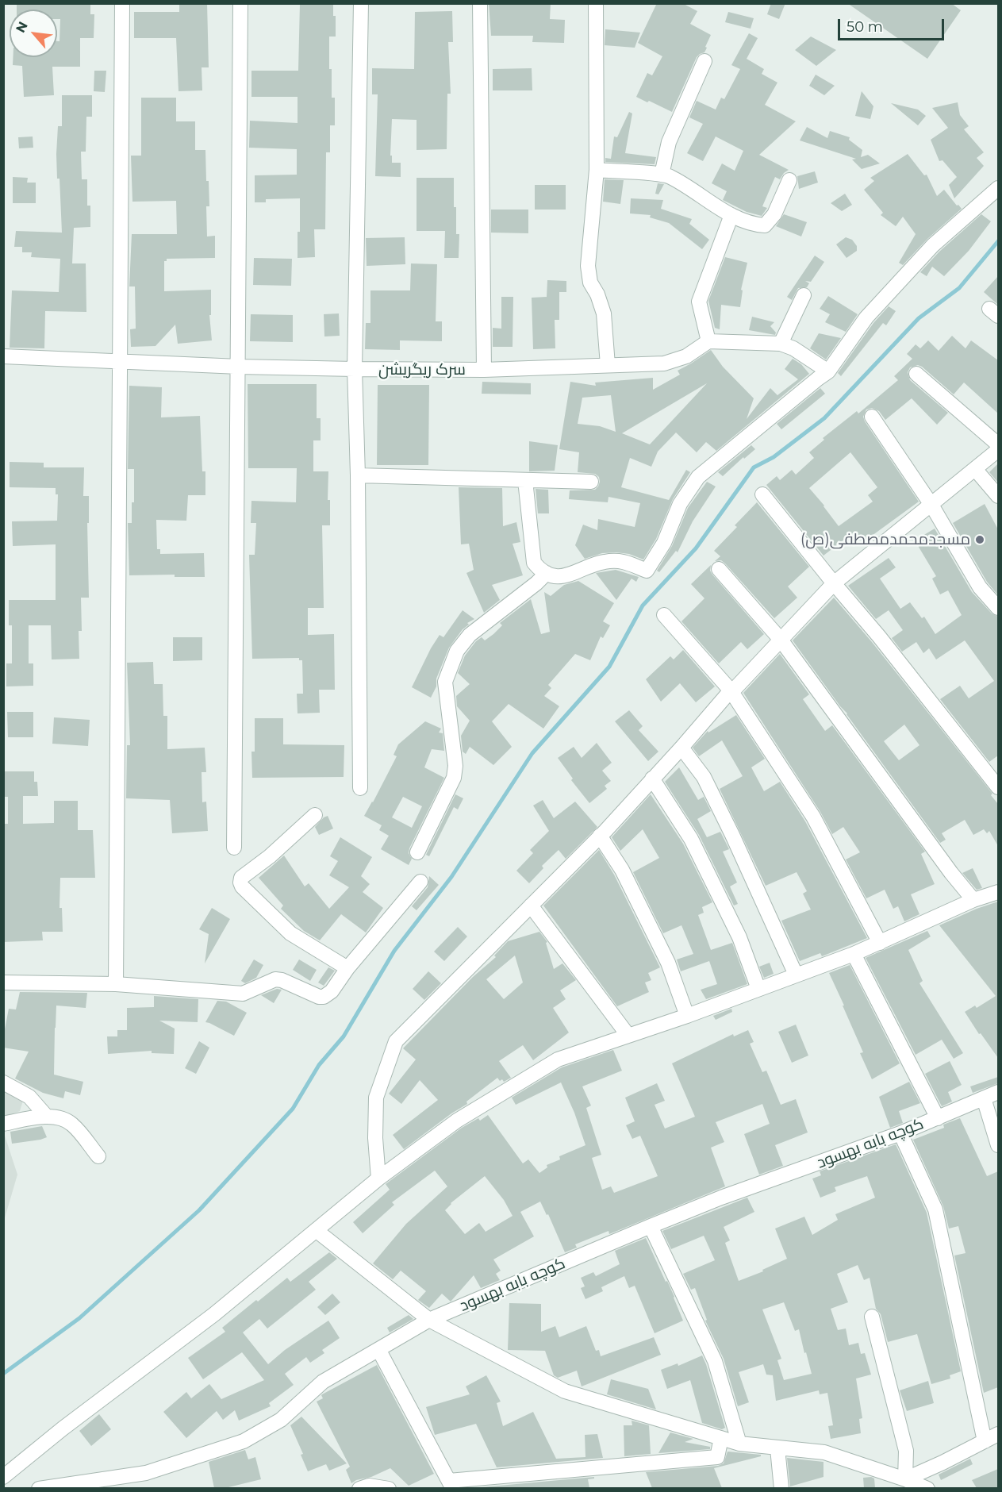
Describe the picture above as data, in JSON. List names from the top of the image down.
{
  "streets": {
    "street": ["سرک ریگریشن", "کوچه بابه بهسود"]
  },
  "places": ["مسجدمحمدمصطفی(ص)"],
  "scale_bar": "50 m",
  "north": "top left"
}
